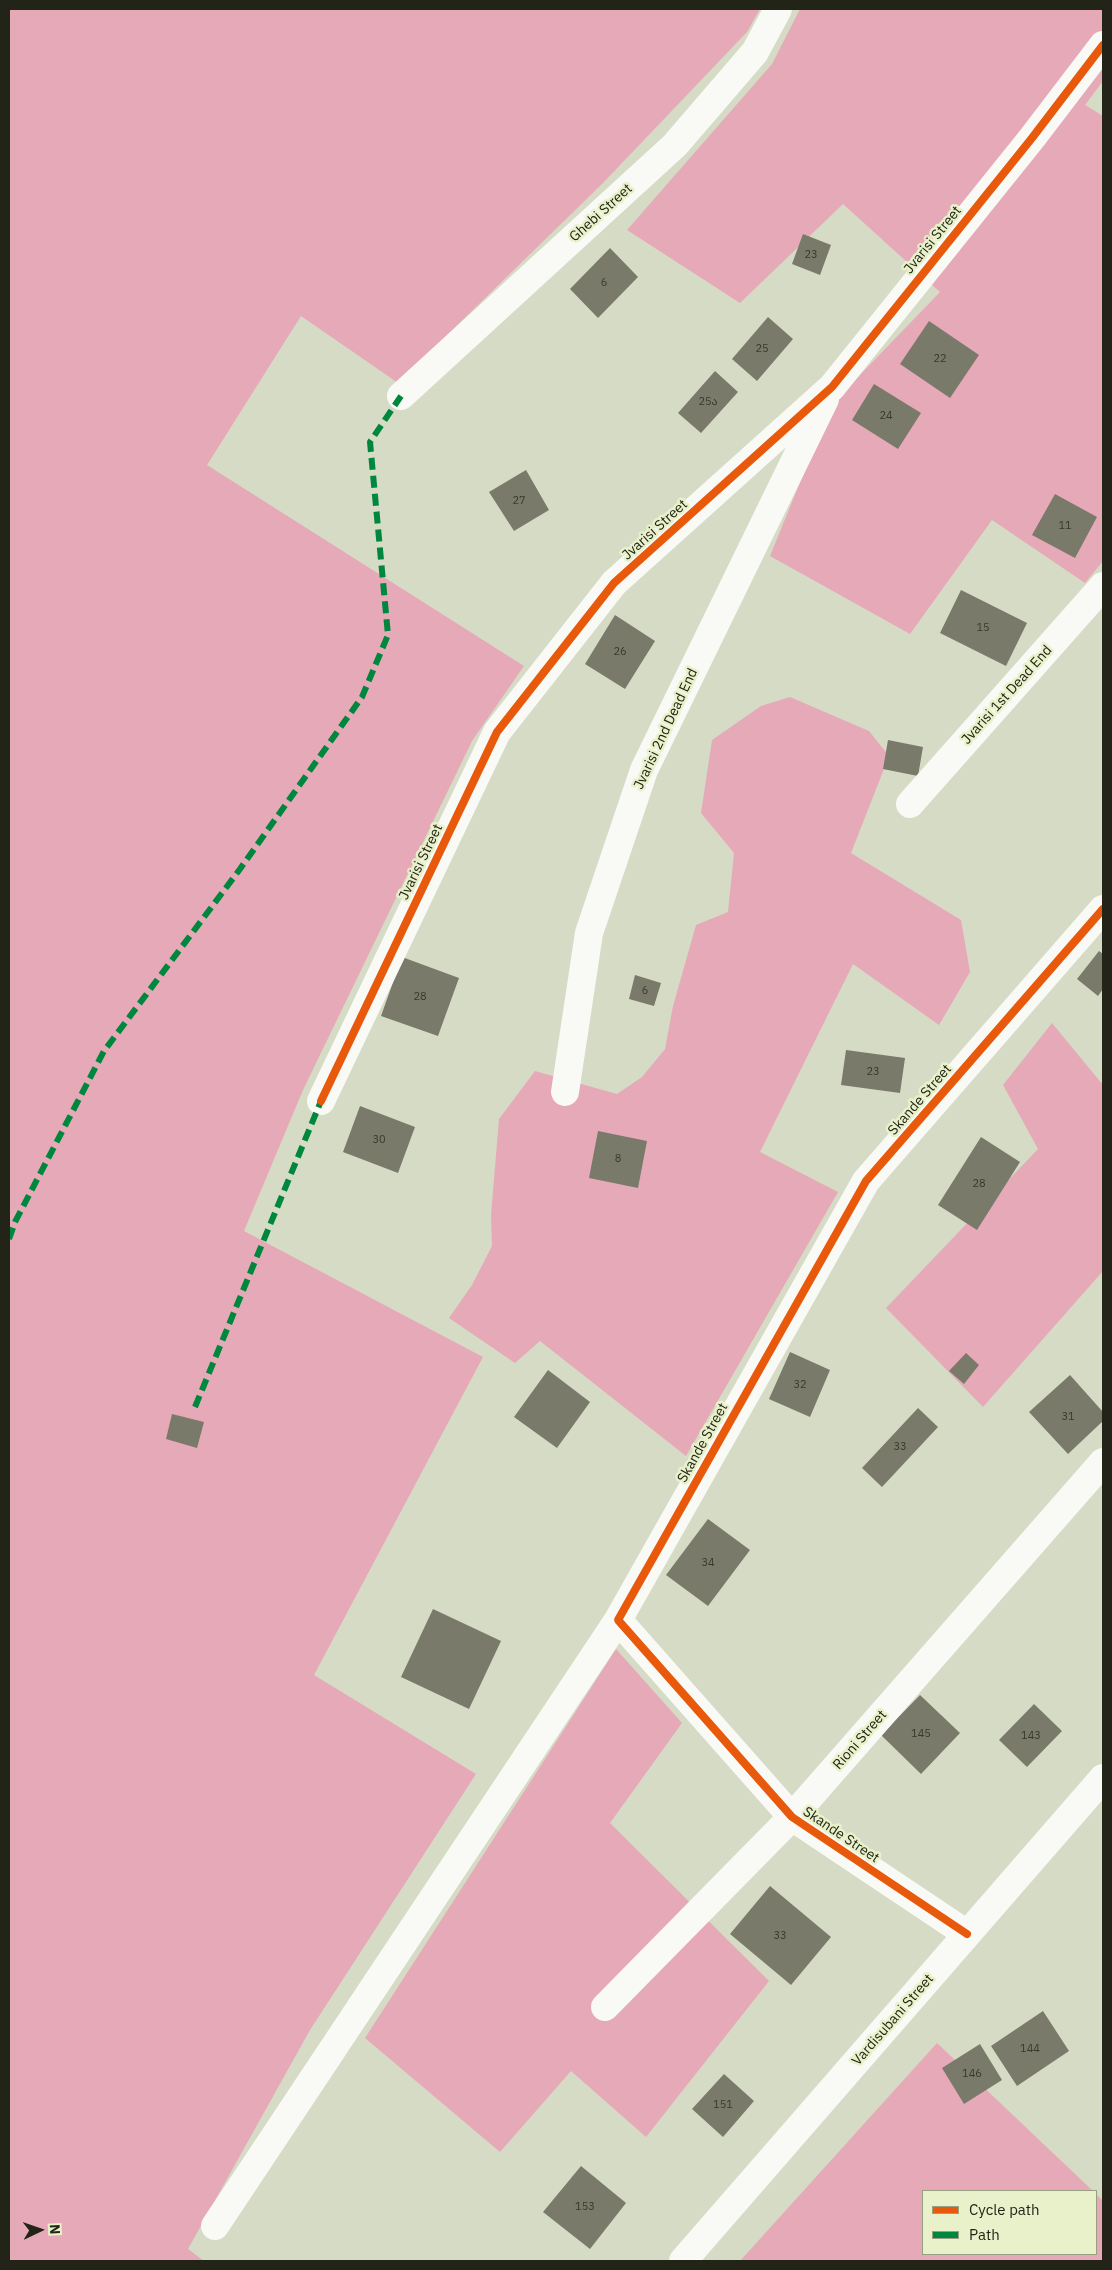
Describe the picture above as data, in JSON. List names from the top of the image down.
{
  "streets": {
    "street": [
      "Ghebi Street",
      "Jvarisi Street",
      "Jvarisi 1st Dead End",
      "Jvarisi 2nd Dead End",
      "Skande Street",
      "Rioni Street",
      "Vardisubani Street"
    ]
  },
  "crossings": [
    ["Jvarisi Street", "Jvarisi 2nd Dead End"],
    ["Skande Street", "Rioni Street"],
    ["Skande Street", "Vardisubani Street"]
  ],
  "house_numbers": [
    "23",
    "6",
    "25",
    "22",
    "25ა",
    "24",
    "27",
    "11",
    "15",
    "26",
    "6",
    "28",
    "23",
    "30",
    "8",
    "28",
    "32",
    "31",
    "33",
    "34",
    "145",
    "143",
    "33",
    "144",
    "146",
    "151",
    "153"
  ],
  "legend": ["Cycle path", "Path"],
  "north": "right"
}
